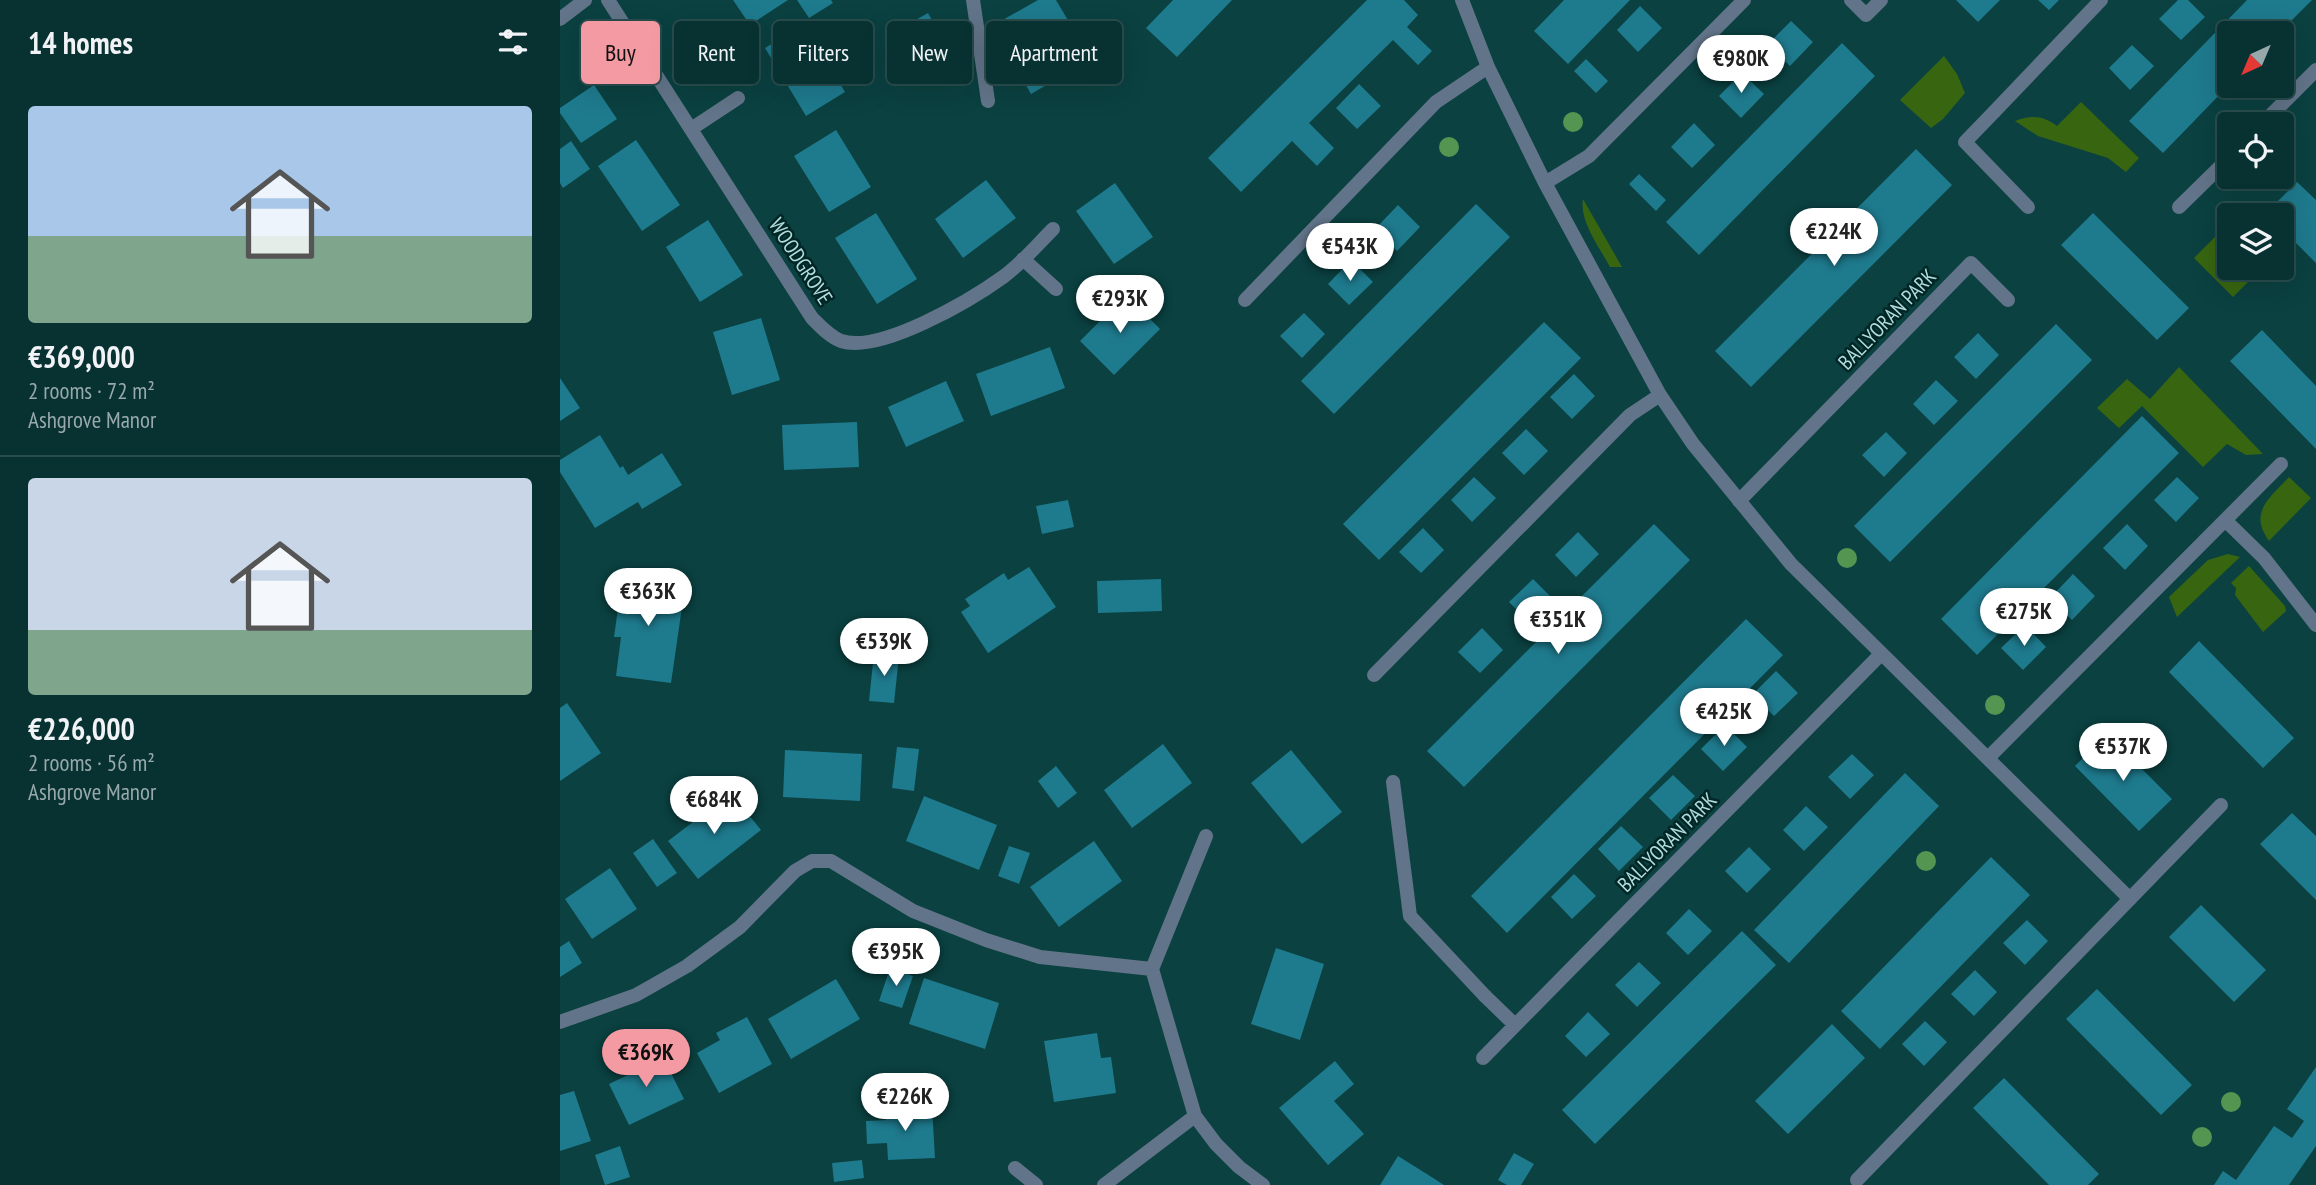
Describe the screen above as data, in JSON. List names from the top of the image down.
{
  "streets": {
    "street": ["WOODGROVE", "BALLYORAN PARK"]
  },
  "north": "bottom left",
  "page": {
    "heading": "14 homes",
    "chip": [
      "Buy",
      "Rent",
      "Filters",
      "New",
      "Apartment"
    ],
    "price": [
      "€980K",
      "€224K",
      "€543K",
      "€293K",
      "€363K",
      "€275K",
      "€351K",
      "€539K",
      "€425K",
      "€537K",
      "€684K",
      "€395K",
      "€369K",
      "€226K"
    ],
    "list": [
      {
        "name": "€369,000",
        "note": "2 rooms · 72 m² · Ashgrove Manor"
      },
      {
        "name": "€226,000",
        "note": "2 rooms · 56 m² · Ashgrove Manor"
      }
    ]
  }
}
